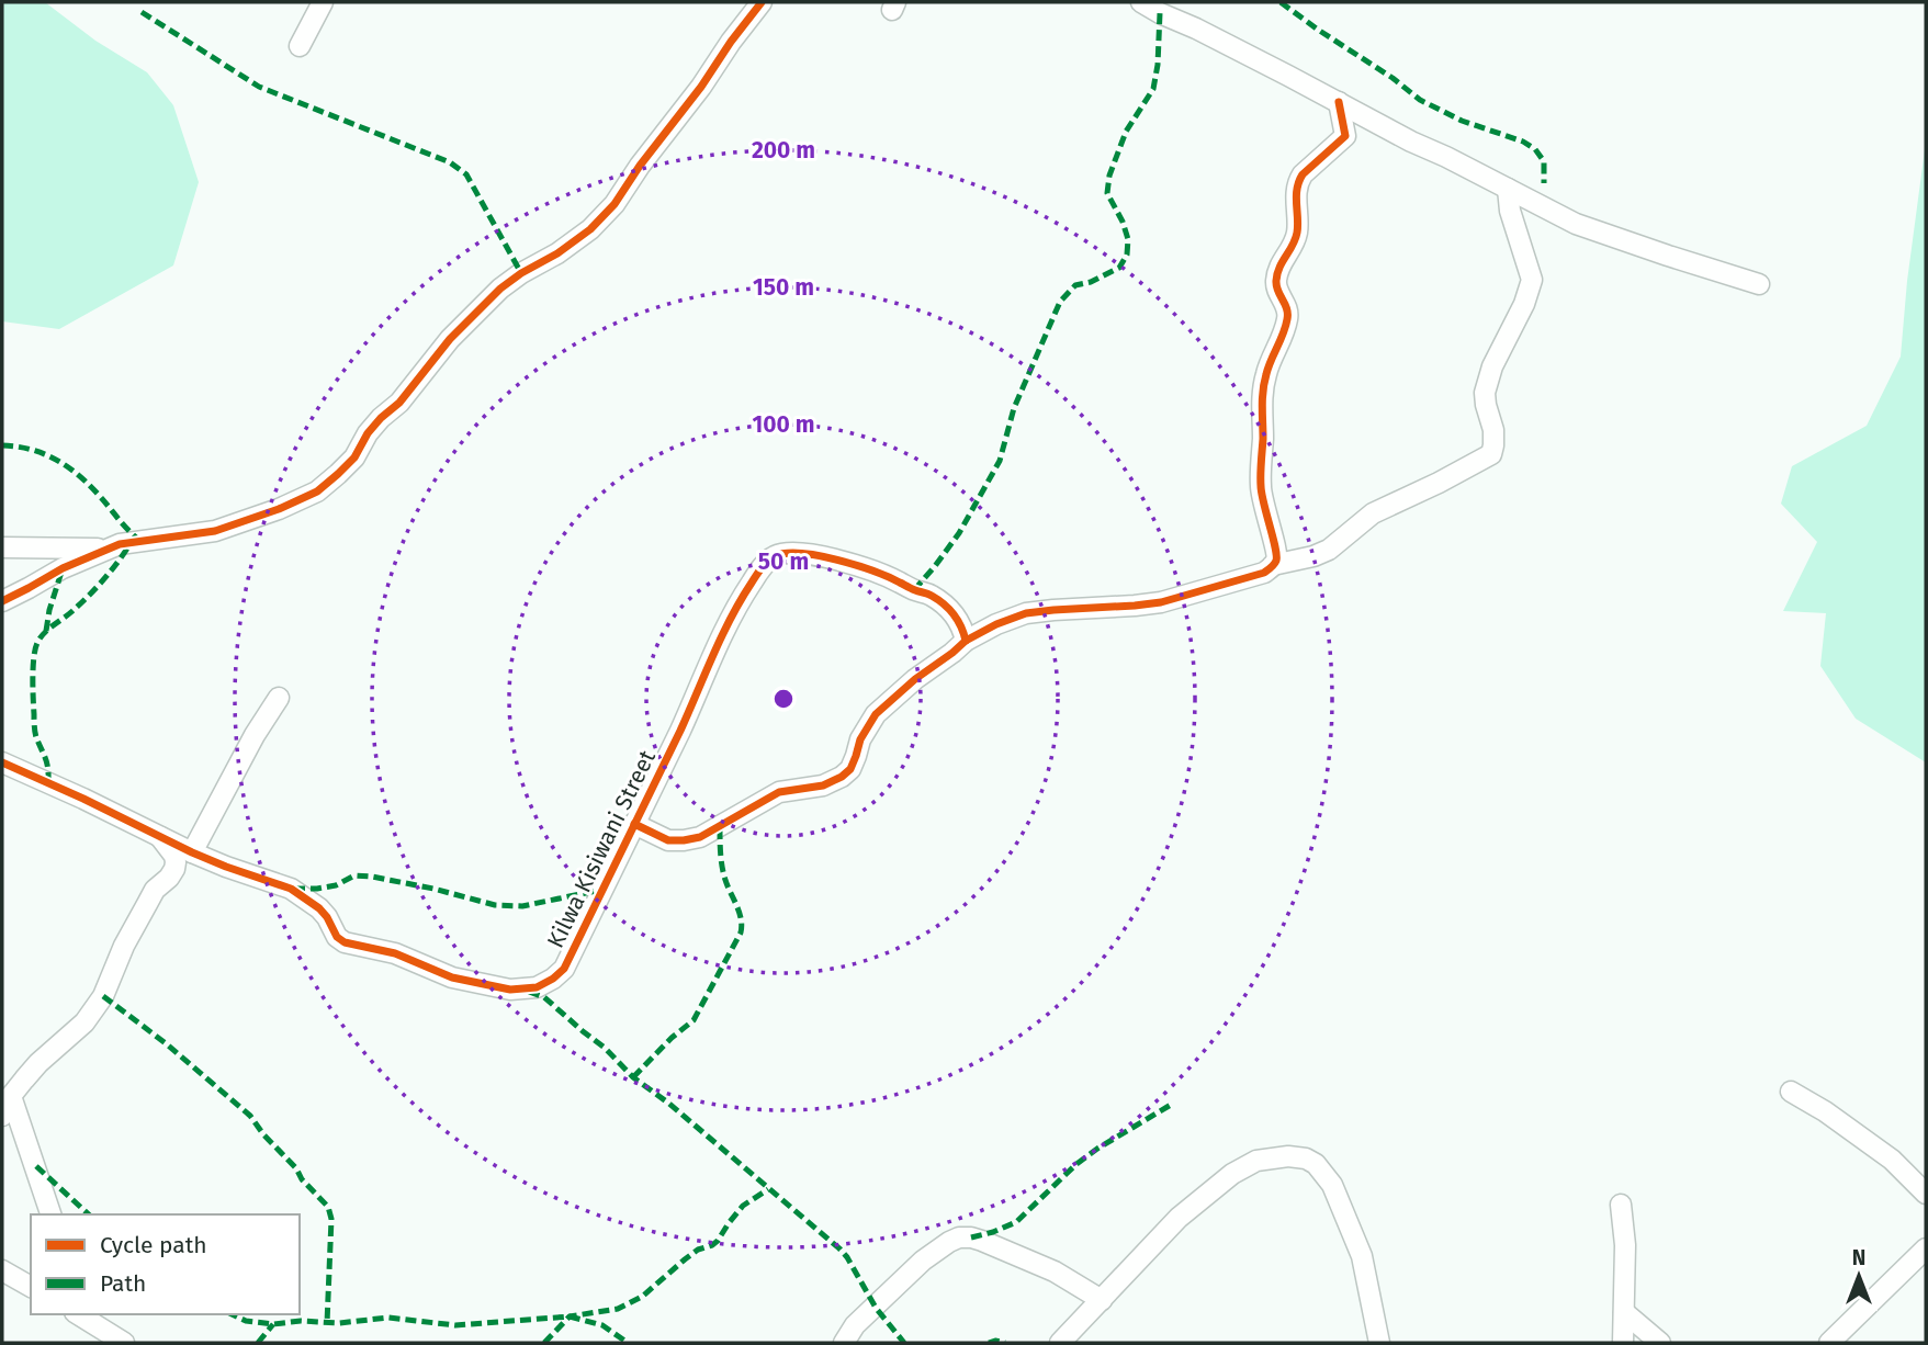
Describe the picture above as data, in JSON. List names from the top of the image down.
{
  "streets": {
    "street": ["Kilwa Kisiwani Street"]
  },
  "legend": ["Cycle path", "Path"],
  "north": "top",
  "rings": [
    "200 m",
    "150 m",
    "100 m",
    "50 m"
  ]
}
